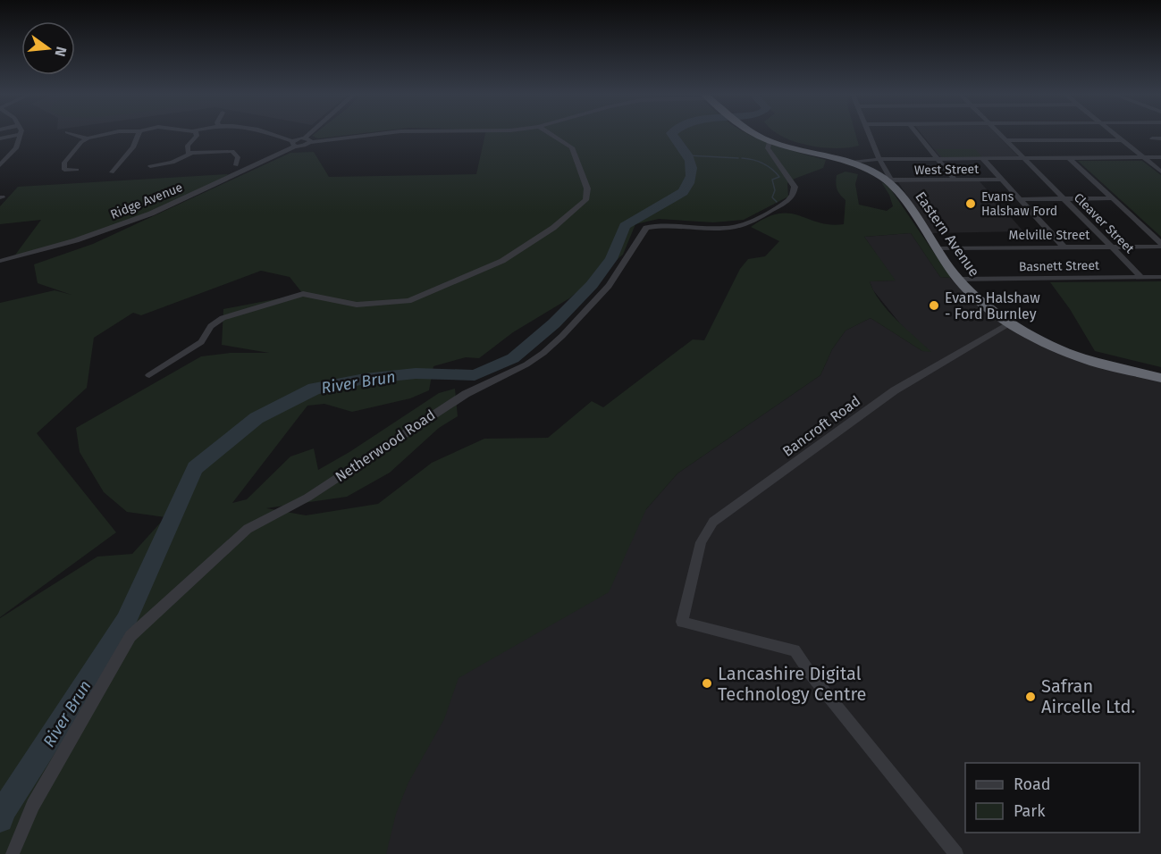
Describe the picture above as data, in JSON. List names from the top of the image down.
{
  "streets": {
    "highway": ["Eastern Avenue"],
    "street": [
      "West Street",
      "Ridge Avenue",
      "Cleaver Street",
      "Melville Street",
      "Basnett Street",
      "Bancroft Road",
      "Netherwood Road"
    ]
  },
  "crossings": [
    ["West Street", "Eastern Avenue"],
    ["Cleaver Street", "Melville Street"],
    ["Cleaver Street", "Basnett Street"],
    ["Eastern Avenue", "Melville Street"],
    ["Eastern Avenue", "Basnett Street"],
    ["Eastern Avenue", "Bancroft Road"],
    ["Eastern Avenue", "Netherwood Road"]
  ],
  "water": ["River Brun"],
  "places": [
    "Evans Halshaw Ford",
    "Evans Halshaw - Ford Burnley",
    "Lancashire Digital Technology Centre",
    "Safran Aircelle Ltd."
  ],
  "legend": ["Road", "Park"],
  "north": "right"
}
